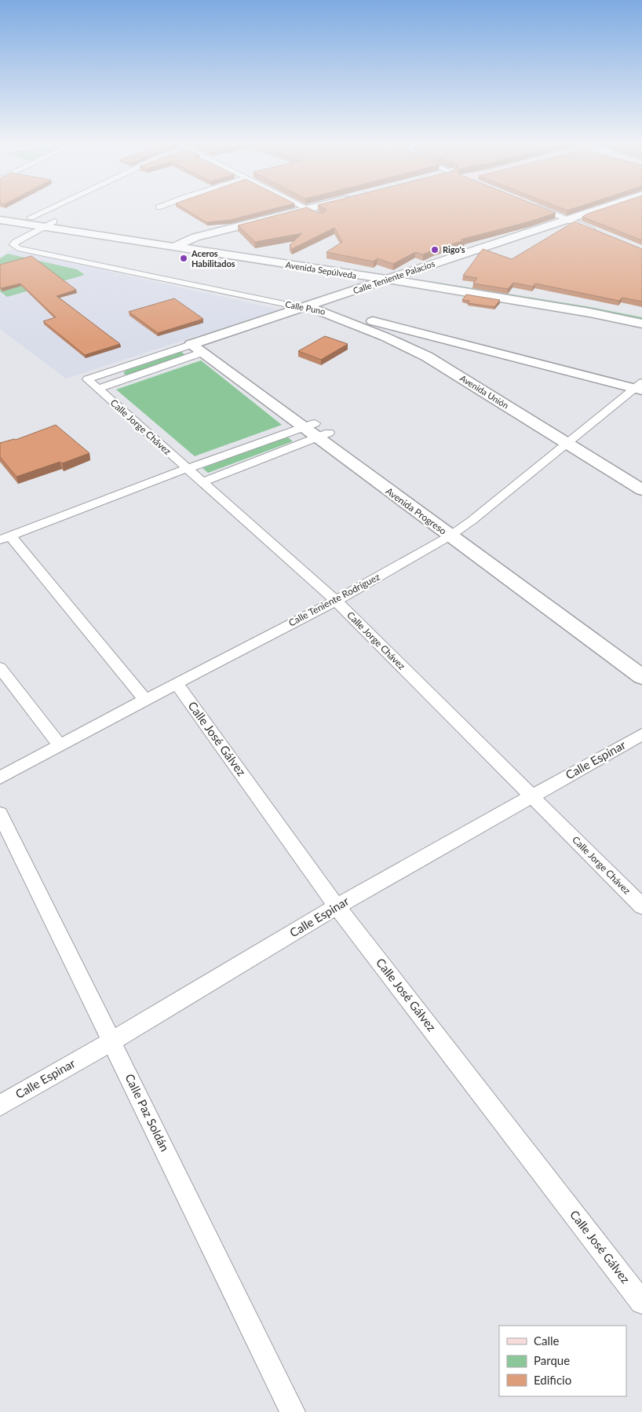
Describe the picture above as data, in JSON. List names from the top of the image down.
{
  "streets": {
    "street": [
      "Avenida Sepúlveda",
      "Calle Teniente Palacios",
      "Calle Puno",
      "Avenida Unión",
      "Calle Jorge Chávez",
      "Avenida Progreso",
      "Calle Teniente Rodríguez",
      "Calle José Gálvez",
      "Calle Espinar",
      "Calle Paz Soldán"
    ]
  },
  "crossings": [
    ["Avenida Sepúlveda", "Calle Teniente Palacios"],
    ["Avenida Sepúlveda", "Calle Puno"],
    ["Calle Teniente Palacios", "Calle Puno"],
    ["Calle Teniente Palacios", "Avenida Unión"],
    ["Calle Teniente Palacios", "Calle Jorge Chávez"],
    ["Calle Teniente Palacios", "Avenida Progreso"],
    ["Calle Puno", "Avenida Unión"],
    ["Calle Puno", "Calle Teniente Rodríguez"],
    ["Avenida Unión", "Calle Teniente Rodríguez"],
    ["Calle Jorge Chávez", "Avenida Progreso"],
    ["Calle Jorge Chávez", "Calle Teniente Rodríguez"],
    ["Calle Jorge Chávez", "Calle Espinar"],
    ["Avenida Progreso", "Calle Teniente Rodríguez"],
    ["Calle Teniente Rodríguez", "Calle José Gálvez"],
    ["Calle José Gálvez", "Calle Espinar"],
    ["Calle Espinar", "Calle Paz Soldán"]
  ],
  "places": ["Rigo's", "Aceros Habilitados"],
  "legend": ["Calle", "Parque", "Edificio"]
}
